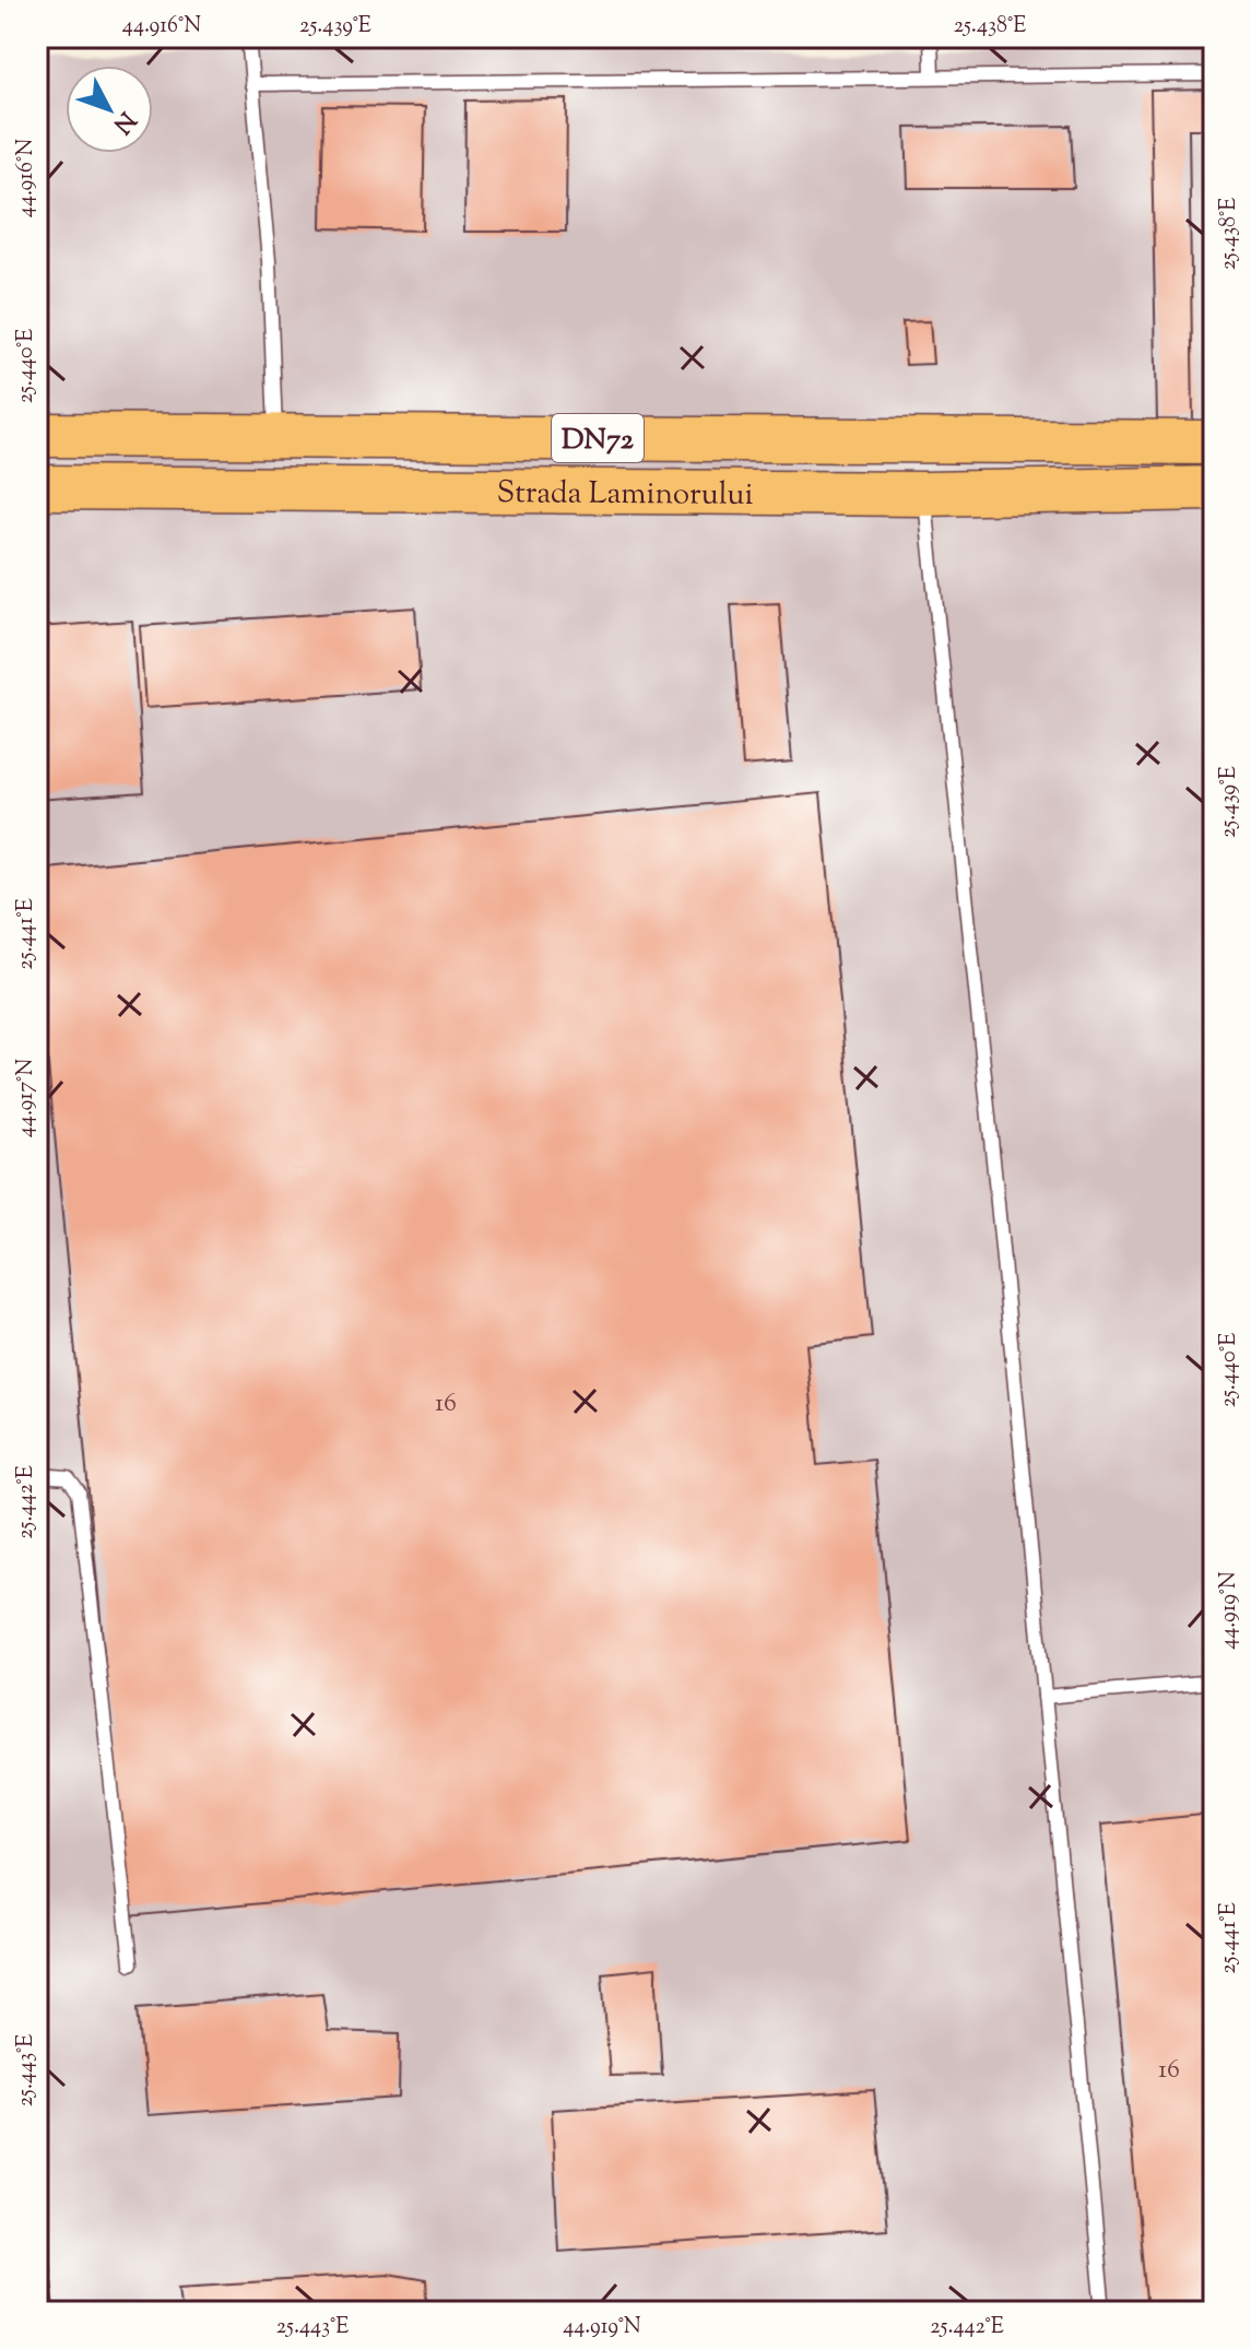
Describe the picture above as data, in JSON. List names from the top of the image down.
{
  "streets": {
    "main road": ["DN72", "Strada Laminorului"]
  },
  "house_numbers": ["16", "16"],
  "north": "bottom right",
  "coordinates": [
    "44.916°N",
    "25.439°E",
    "25.438°E",
    "25.440°E",
    "25.441°E",
    "44.917°N",
    "25.442°E",
    "44.919°N",
    "25.443°E"
  ]
}
